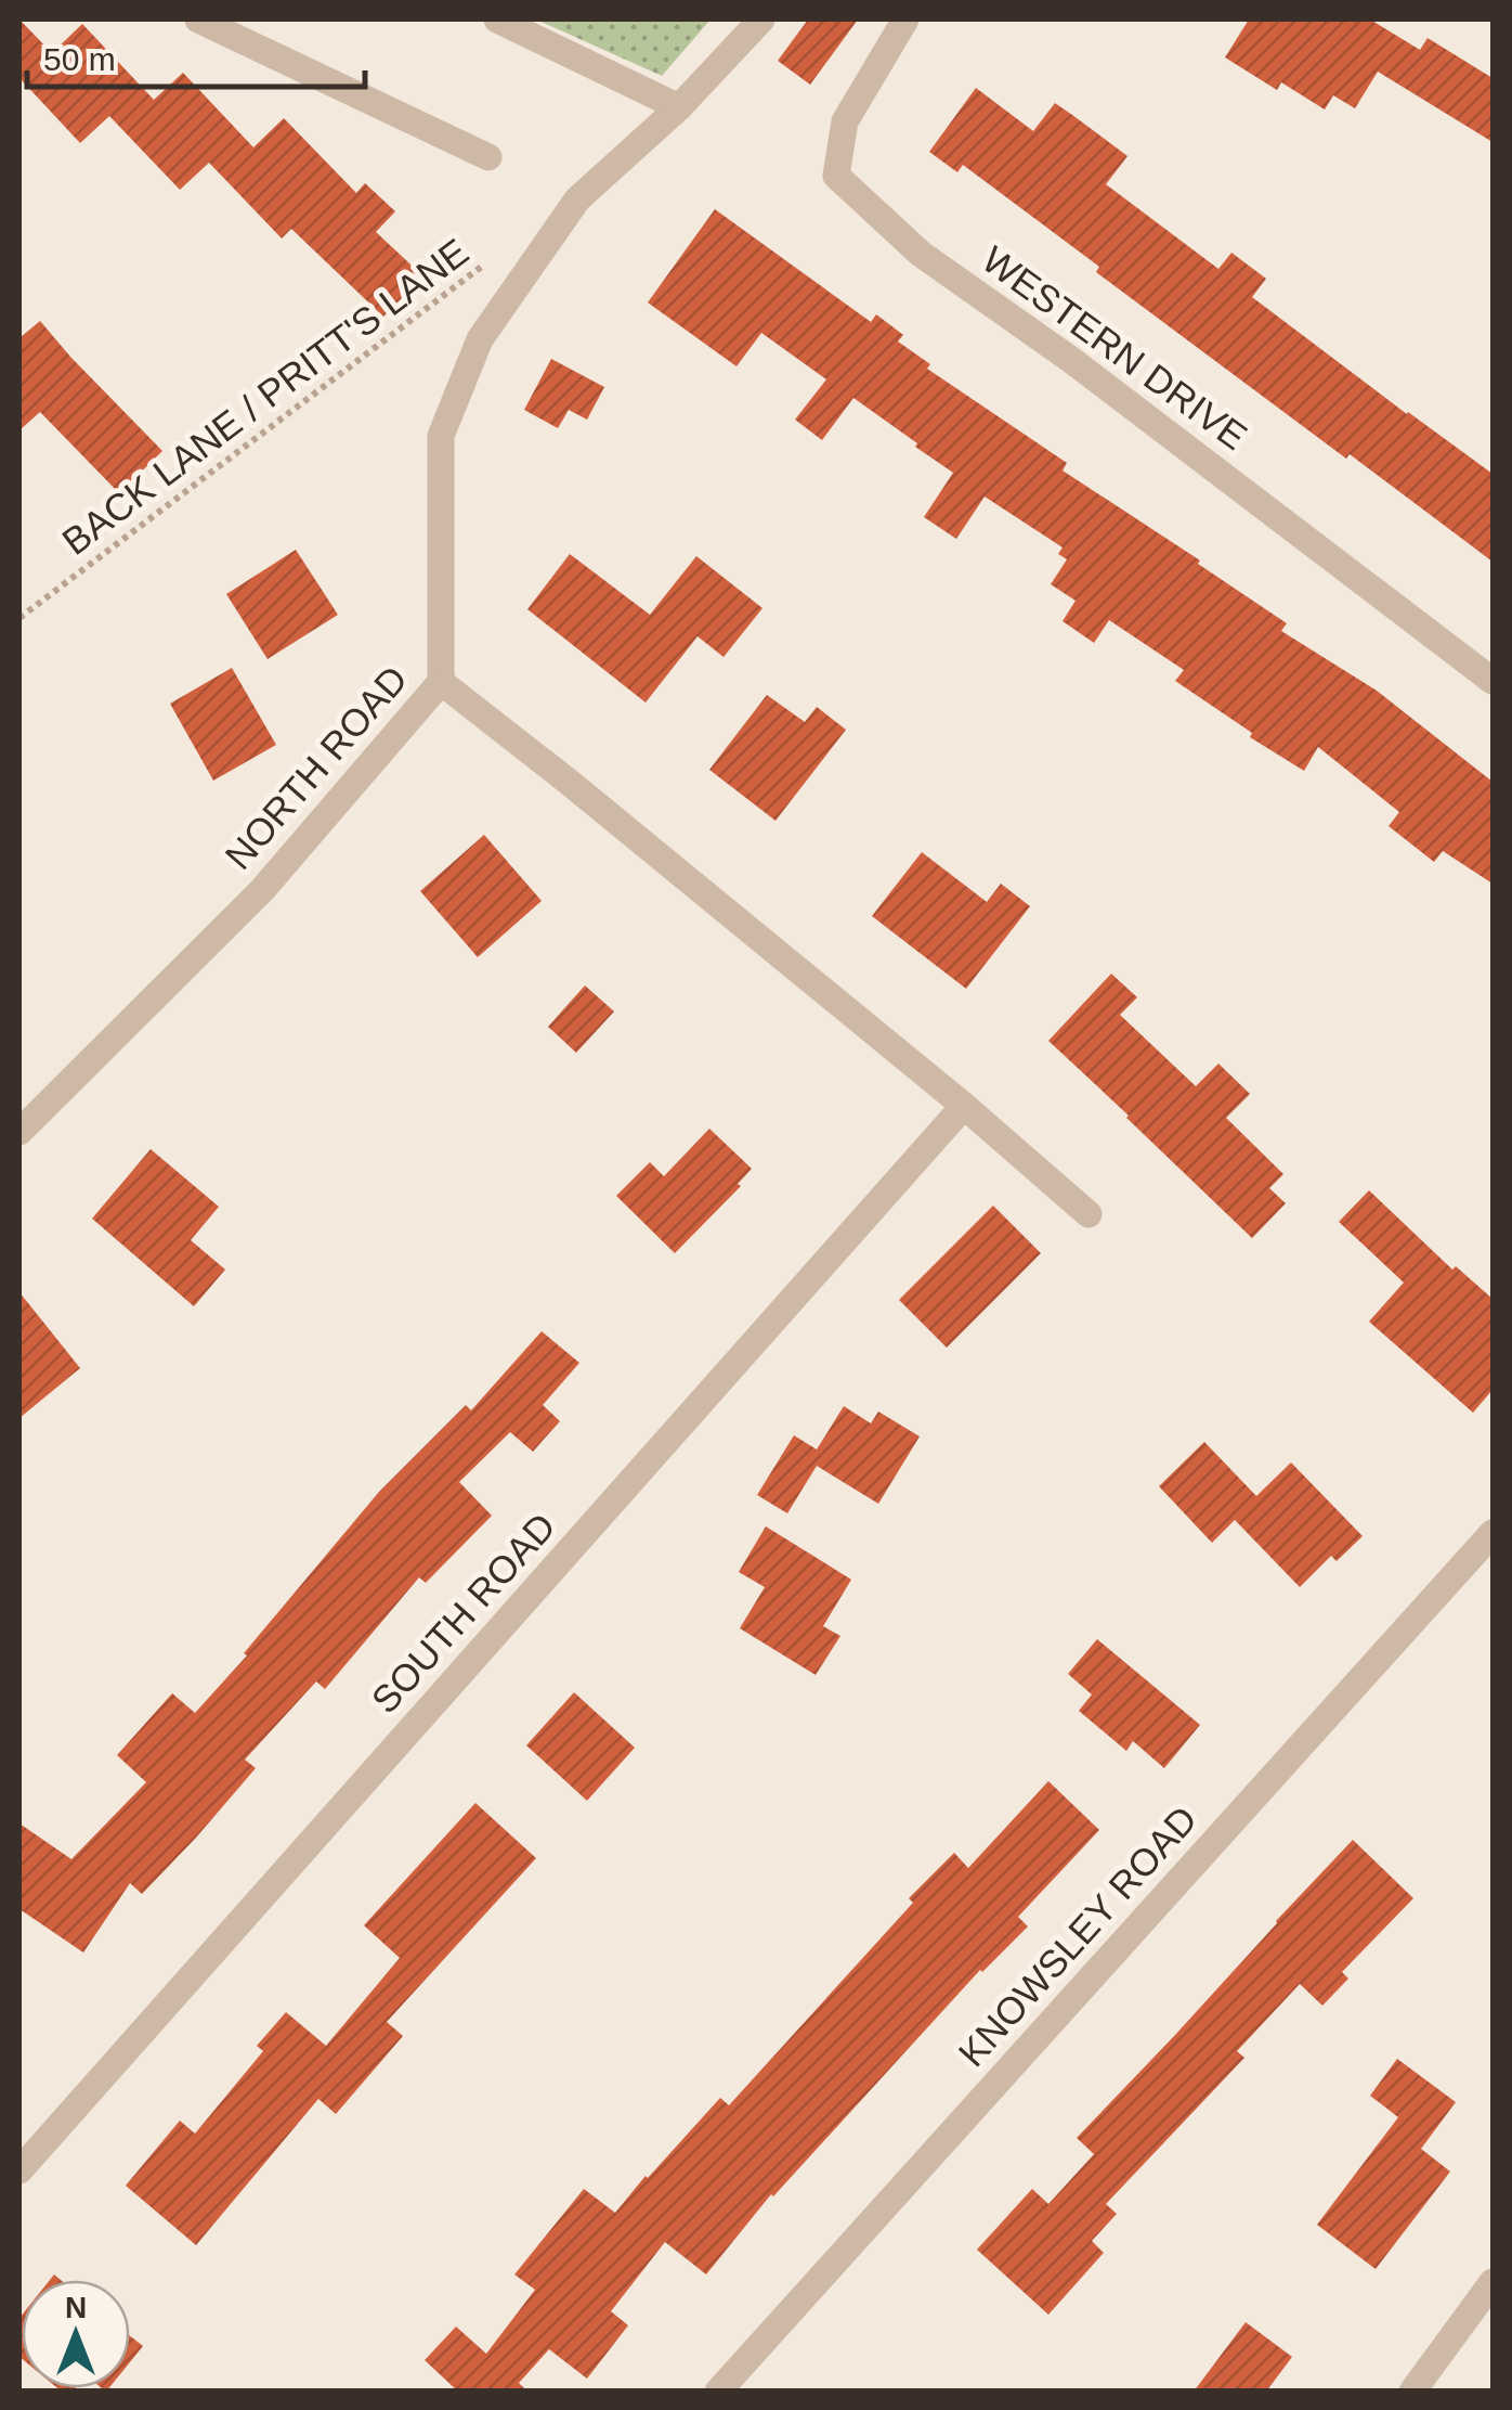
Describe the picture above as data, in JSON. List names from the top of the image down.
{
  "streets": {
    "street": [
      "WESTERN DRIVE",
      "NORTH ROAD",
      "SOUTH ROAD",
      "KNOWSLEY ROAD"
    ],
    "path": ["BACK LANE / PRITT'S LANE"]
  },
  "scale_bar": "50 m",
  "north": "top"
}
